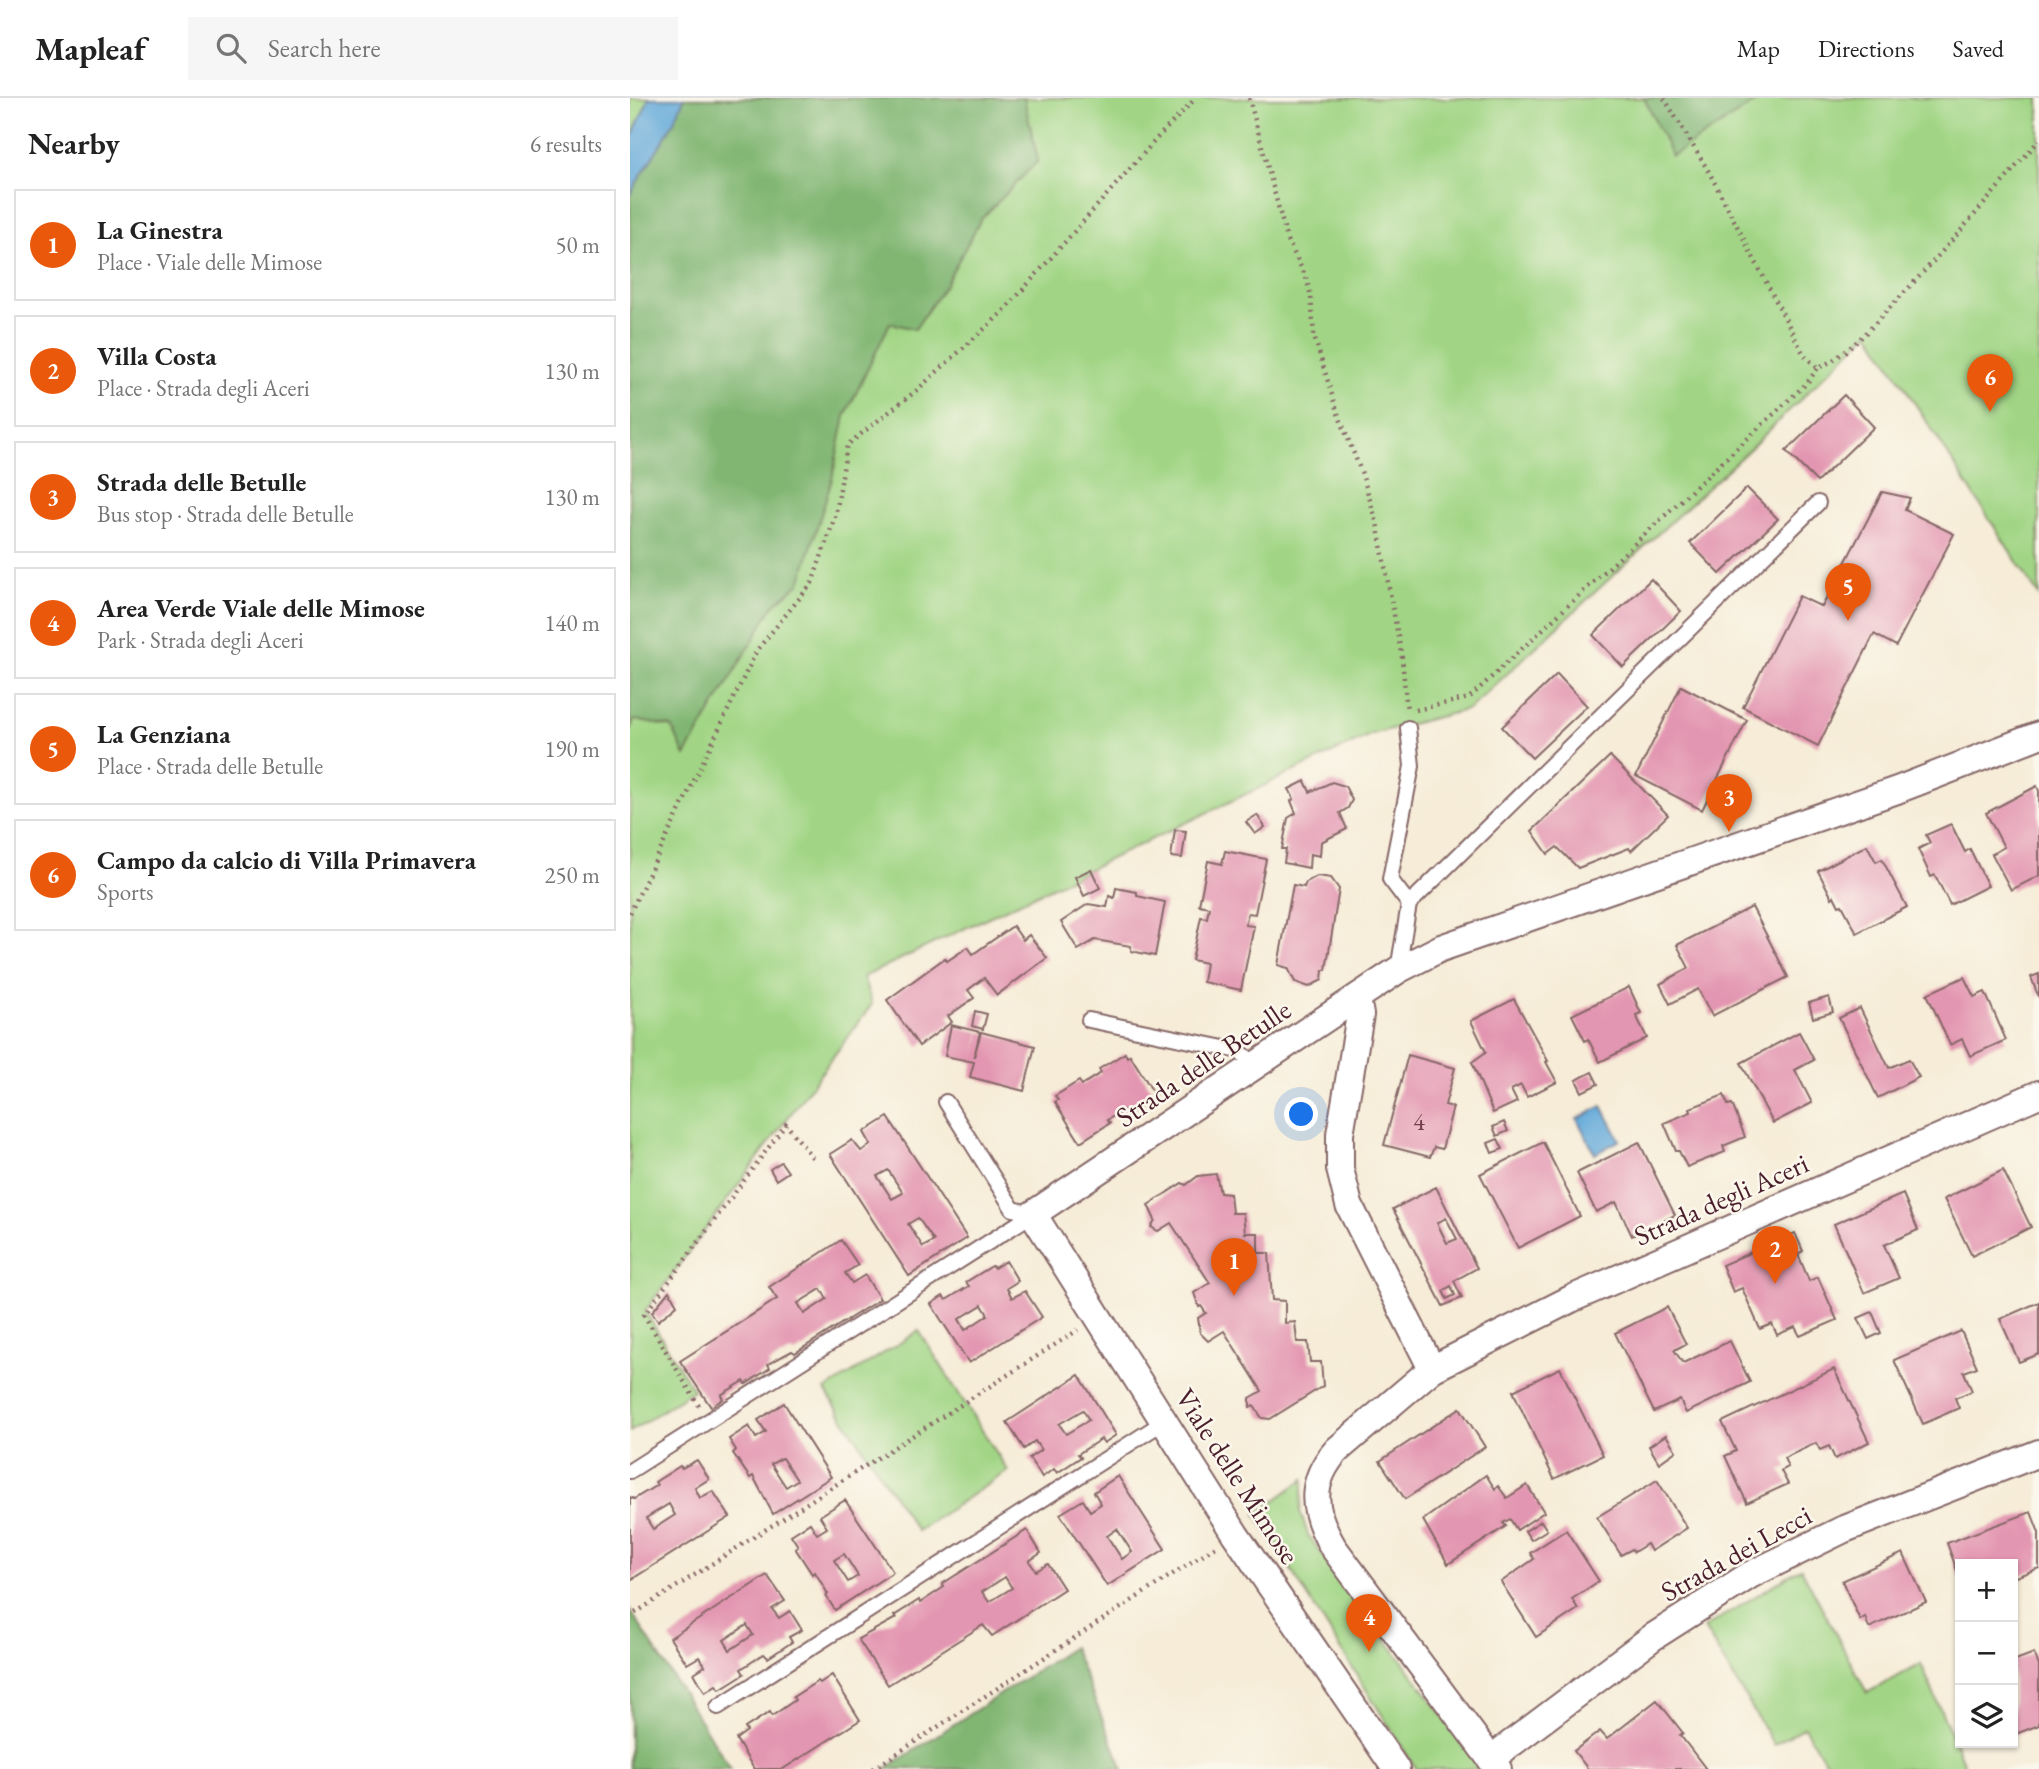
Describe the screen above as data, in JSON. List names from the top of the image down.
{
  "streets": {
    "street": [
      "Strada delle Betulle",
      "Strada degli Aceri",
      "Viale delle Mimose",
      "Strada dei Lecci"
    ]
  },
  "crossings": [
    ["Strada delle Betulle", "Viale delle Mimose"],
    ["Strada degli Aceri", "Strada dei Lecci"]
  ],
  "house_numbers": ["4"],
  "page": {
    "header": "Mapleaf",
    "search": "Search here",
    "nav": ["Map", "Directions", "Saved"],
    "heading": ["Nearby", "6 results"],
    "list": [
      {
        "mark": "1",
        "name": "La Ginestra",
        "note": "Place · Viale delle Mimose",
        "value": "50 m"
      },
      {
        "mark": "2",
        "name": "Villa Costa",
        "note": "Place · Strada degli Aceri",
        "value": "130 m"
      },
      {
        "mark": "3",
        "name": "Strada delle Betulle",
        "note": "Bus stop · Strada delle Betulle",
        "value": "130 m"
      },
      {
        "mark": "4",
        "name": "Area Verde Viale delle Mimose",
        "note": "Park · Strada degli Aceri",
        "value": "140 m"
      },
      {
        "mark": "5",
        "name": "La Genziana",
        "note": "Place · Strada delle Betulle",
        "value": "190 m"
      },
      {
        "mark": "6",
        "name": "Campo da calcio di Villa Primavera",
        "note": "Sports",
        "value": "250 m"
      }
    ],
    "pins": [
      "6",
      "5",
      "3",
      "2",
      "1",
      "4"
    ],
    "map_buttons": ["+", "−"]
  }
}
